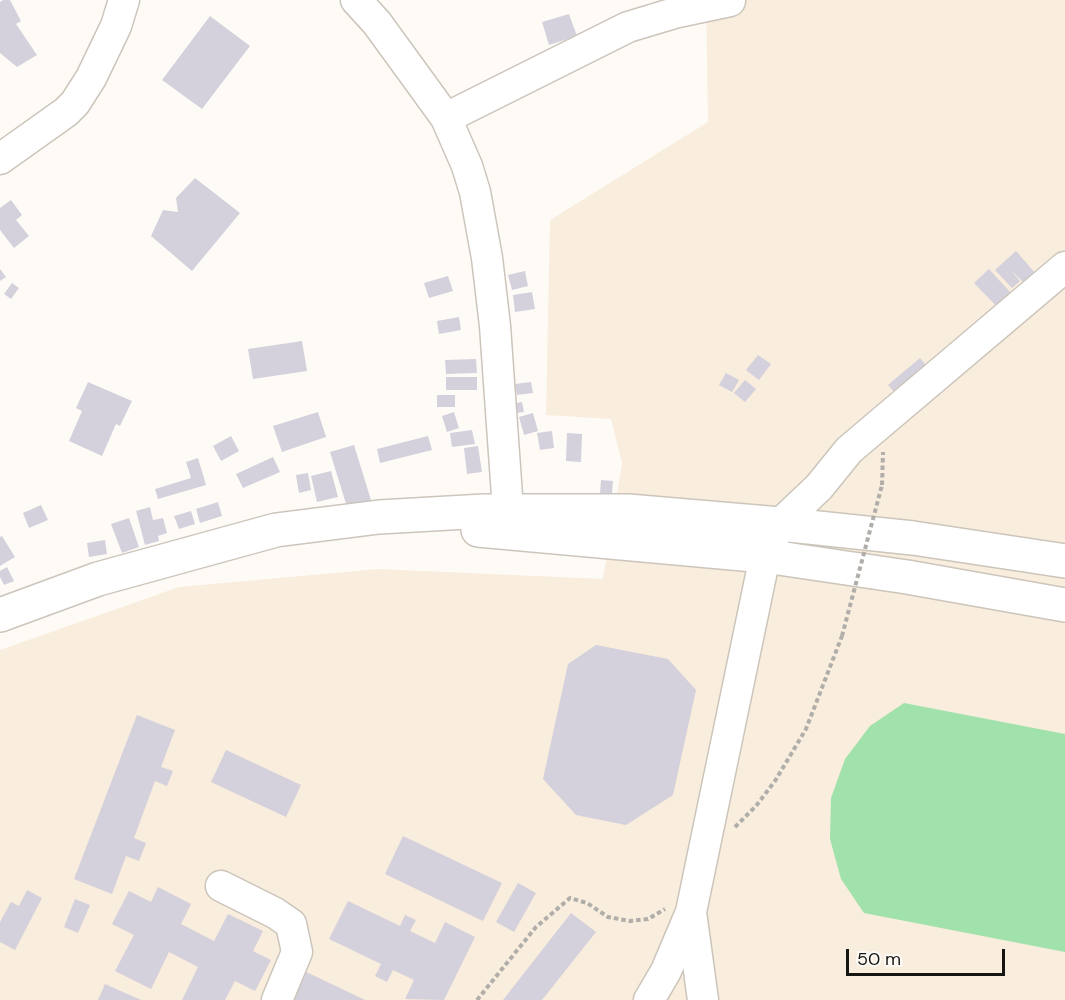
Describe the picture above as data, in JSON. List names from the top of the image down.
{
  "scale_bar": "50 m"
}
